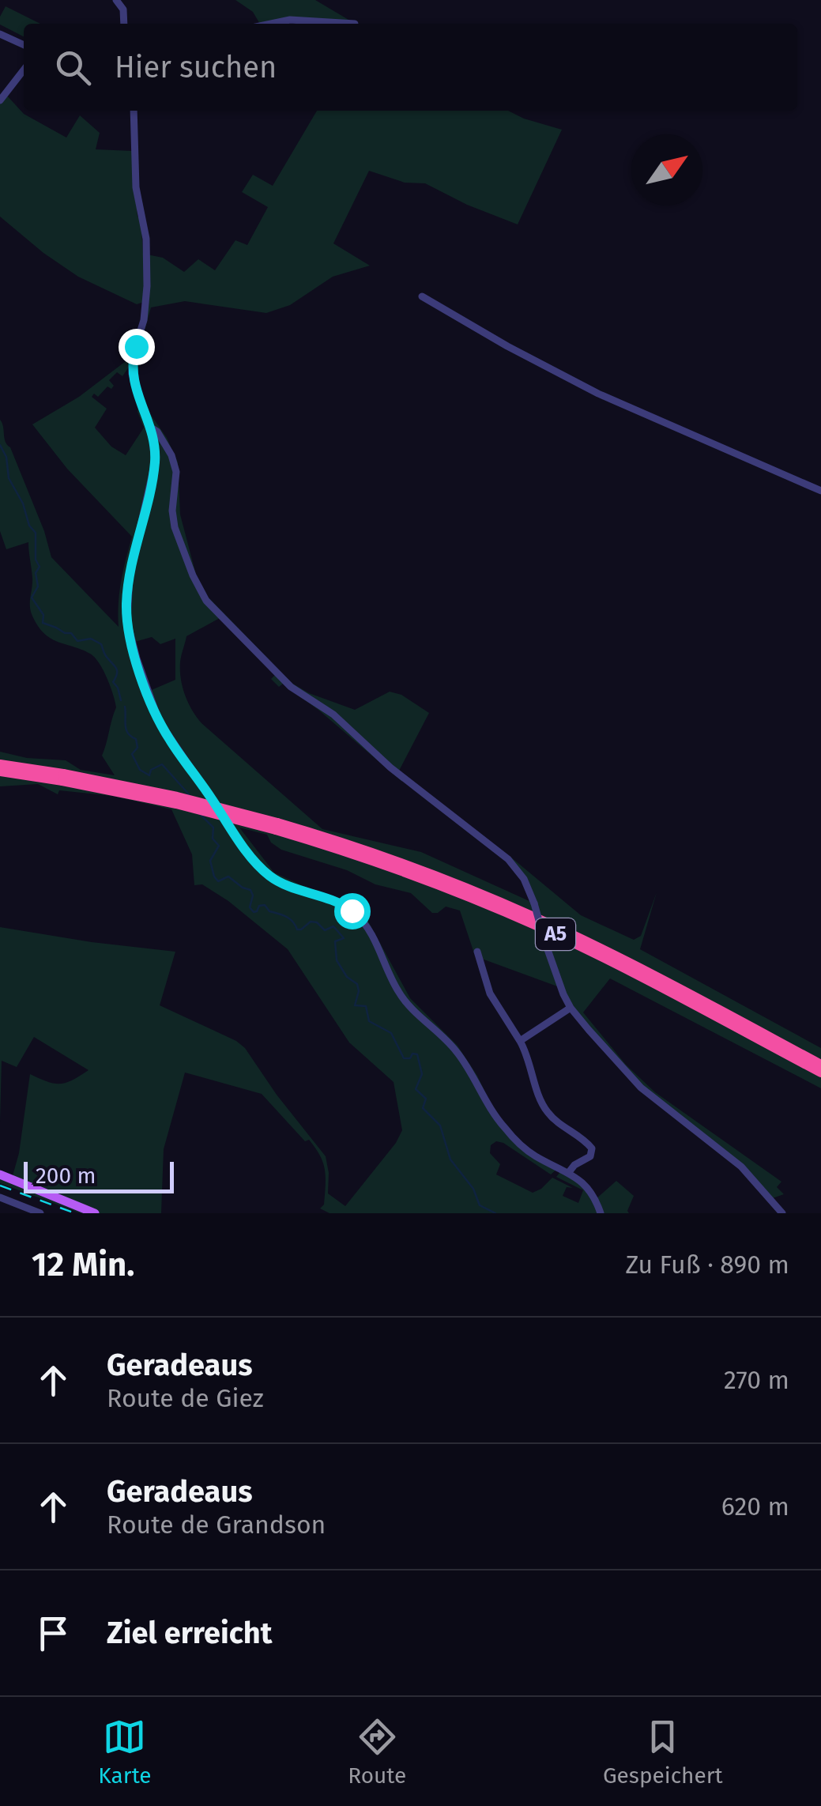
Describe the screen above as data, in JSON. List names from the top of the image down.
{
  "streets": {
    "highway": ["A5"]
  },
  "scale_bar": "200 m",
  "north": "top right",
  "page": {
    "search": "Hier suchen",
    "scale": "200 m",
    "heading": ["12 Min.", "Zu Fuß · 890 m"],
    "list": [
      ["Geradeaus", "Route de Giez", "270 m"],
      ["Geradeaus", "Route de Grandson", "620 m"],
      "Ziel erreicht"
    ],
    "nav": ["Karte", "Route", "Gespeichert"]
  }
}
